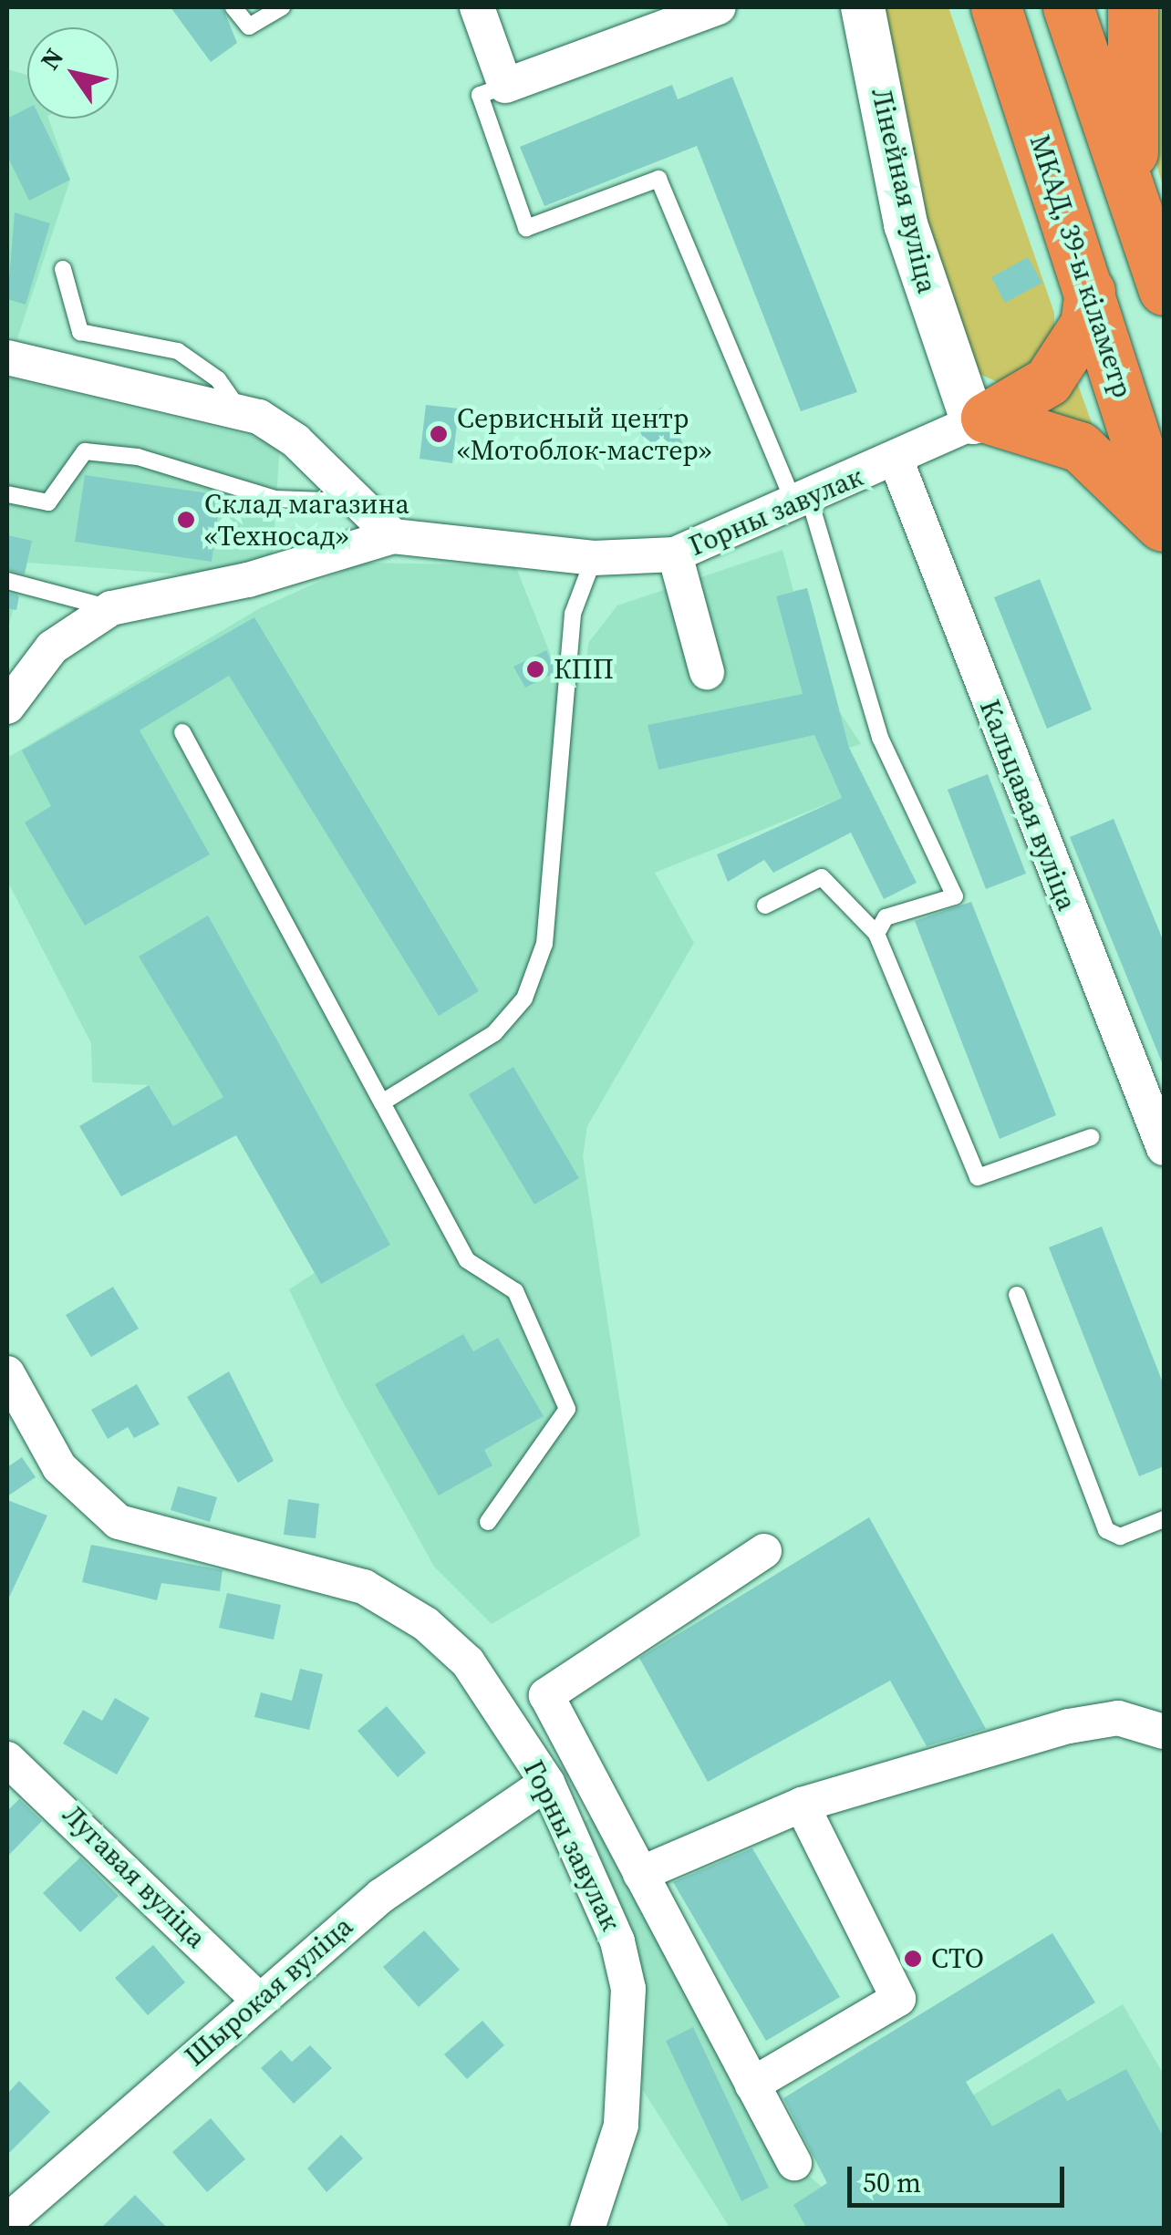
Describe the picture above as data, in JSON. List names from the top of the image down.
{
  "streets": {
    "highway": ["МКАД, 39-ы кіламетр"],
    "street": [
      "Лінейная вуліца",
      "Горны завулак",
      "Кальцавая вуліца",
      "Лугавая вуліца",
      "Шырокая вуліца"
    ]
  },
  "crossings": [
    ["Лінейная вуліца", "Горны завулак"],
    ["Горны завулак", "Кальцавая вуліца"],
    ["Горны завулак", "Шырокая вуліца"],
    ["Лугавая вуліца", "Шырокая вуліца"]
  ],
  "places": [
    "Сервисный центр «Мотоблок-мастер»",
    "Склад магазина «Техносад»",
    "КПП",
    "СТО"
  ],
  "scale_bar": "50 m",
  "north": "top left"
}
